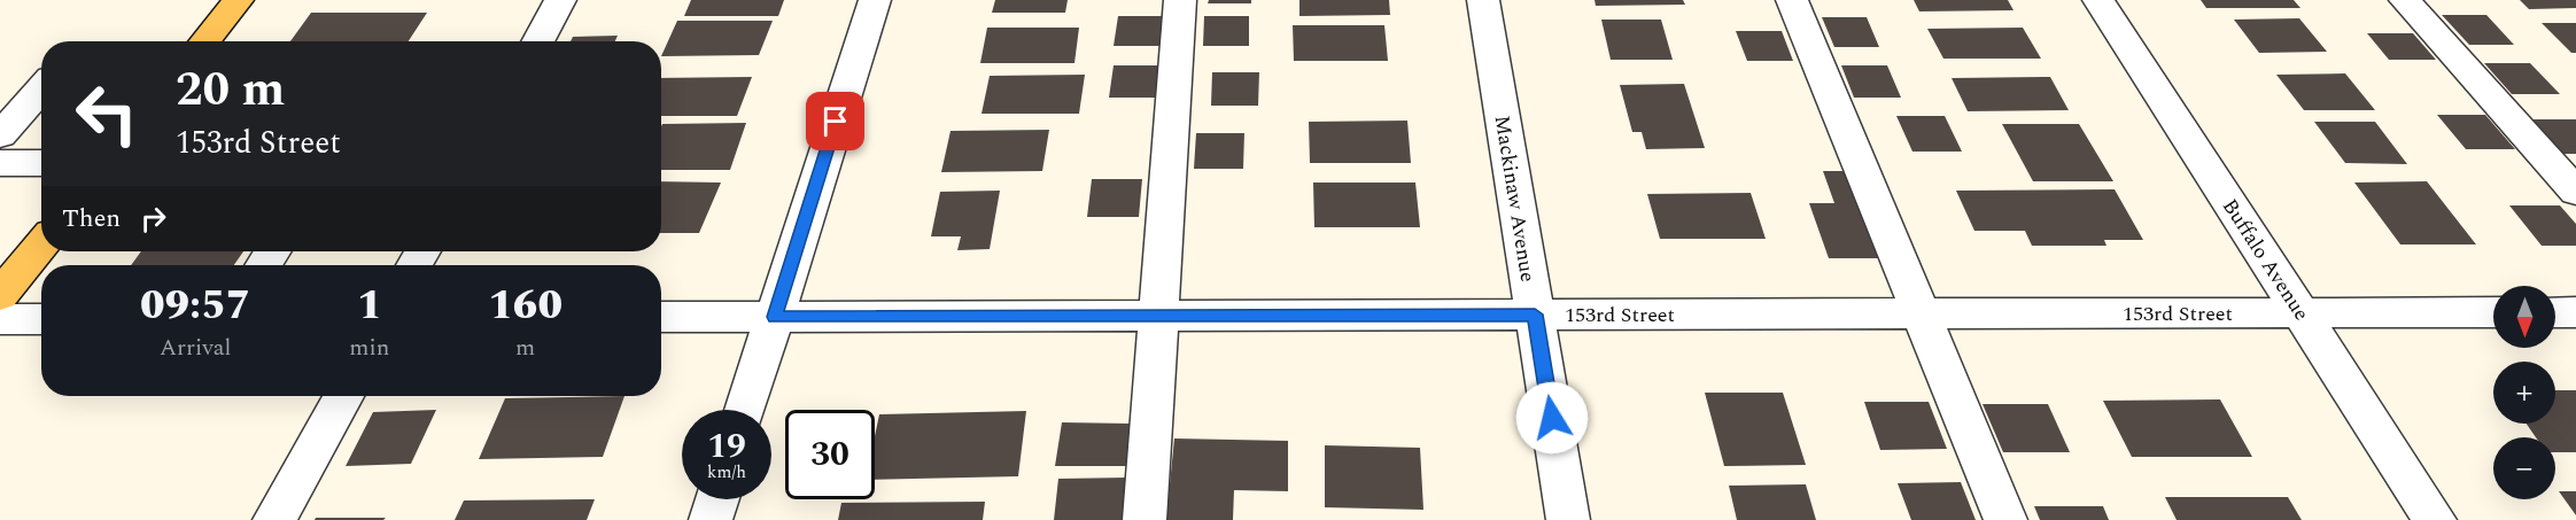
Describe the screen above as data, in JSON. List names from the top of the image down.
{
  "streets": {
    "street": ["Mackinaw Avenue", "Buffalo Avenue", "153rd Street"]
  },
  "crossings": [
    ["Mackinaw Avenue", "153rd Street"],
    ["Buffalo Avenue", "153rd Street"]
  ],
  "north": "bottom",
  "page": {
    "turn": ["20 m", "153rd Street"],
    "then": "Then",
    "eta": [
      "09:57",
      "Arrival",
      "1",
      "min",
      "160",
      "m"
    ],
    "map_buttons": ["+", "−"],
    "speed": "19 km/h",
    "limit": "30"
  }
}
